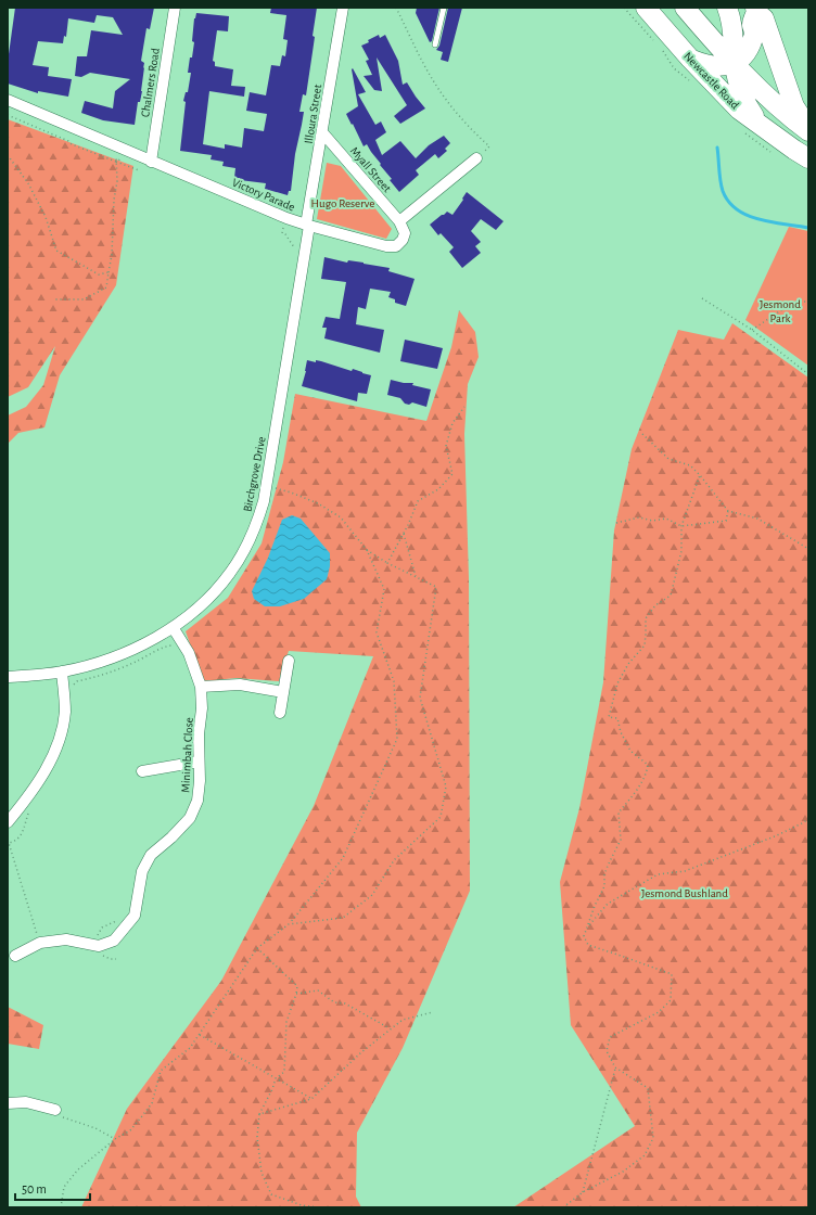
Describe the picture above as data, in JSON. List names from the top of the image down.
{
  "streets": {
    "highway": ["Newcastle Road"],
    "street": [
      "Chalmers Road",
      "Illoura Street",
      "Myall Street",
      "Victory Parade",
      "Birchgrove Drive",
      "Minimbah Close"
    ]
  },
  "crossings": [
    ["Chalmers Road", "Victory Parade"],
    ["Illoura Street", "Myall Street"],
    ["Illoura Street", "Victory Parade"],
    ["Illoura Street", "Birchgrove Drive"],
    ["Myall Street", "Victory Parade"],
    ["Victory Parade", "Birchgrove Drive"],
    ["Birchgrove Drive", "Minimbah Close"]
  ],
  "parks": ["Hugo Reserve", "Jesmond Park", "Jesmond Bushland"],
  "scale_bar": "50 m"
}
